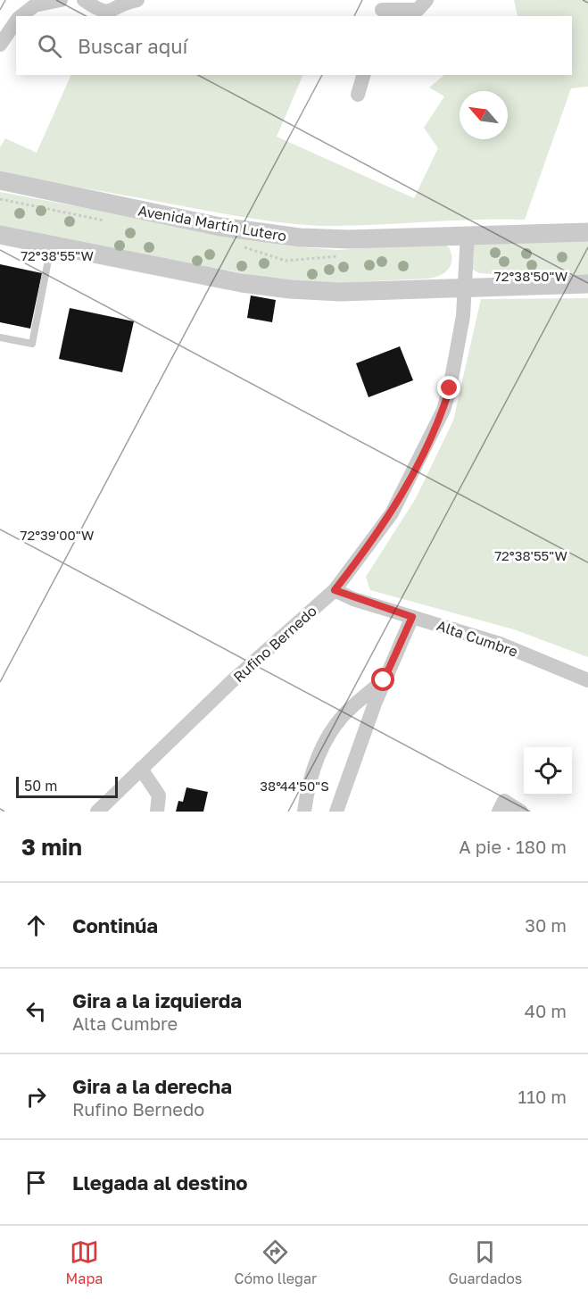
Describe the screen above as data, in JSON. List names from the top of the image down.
{
  "streets": {
    "street": ["Avenida Martín Lutero", "Alta Cumbre", "Rufino Bernedo"]
  },
  "crossings": [
    ["Avenida Martín Lutero", "Rufino Bernedo"],
    ["Alta Cumbre", "Rufino Bernedo"]
  ],
  "scale_bar": "50 m",
  "north": "top left",
  "page": {
    "search": "Buscar aquí",
    "scale": "50 m",
    "heading": ["3 min", "A pie · 180 m"],
    "list": [
      ["Continúa", "30 m"],
      ["Gira a la izquierda", "Alta Cumbre", "40 m"],
      ["Gira a la derecha", "Rufino Bernedo", "110 m"],
      "Llegada al destino"
    ],
    "nav": ["Mapa", "Cómo llegar", "Guardados"]
  },
  "coordinates": [
    "72°38'55\"W",
    "72°38'50\"W",
    "72°39'00\"W",
    "38°44'50\"S"
  ]
}
